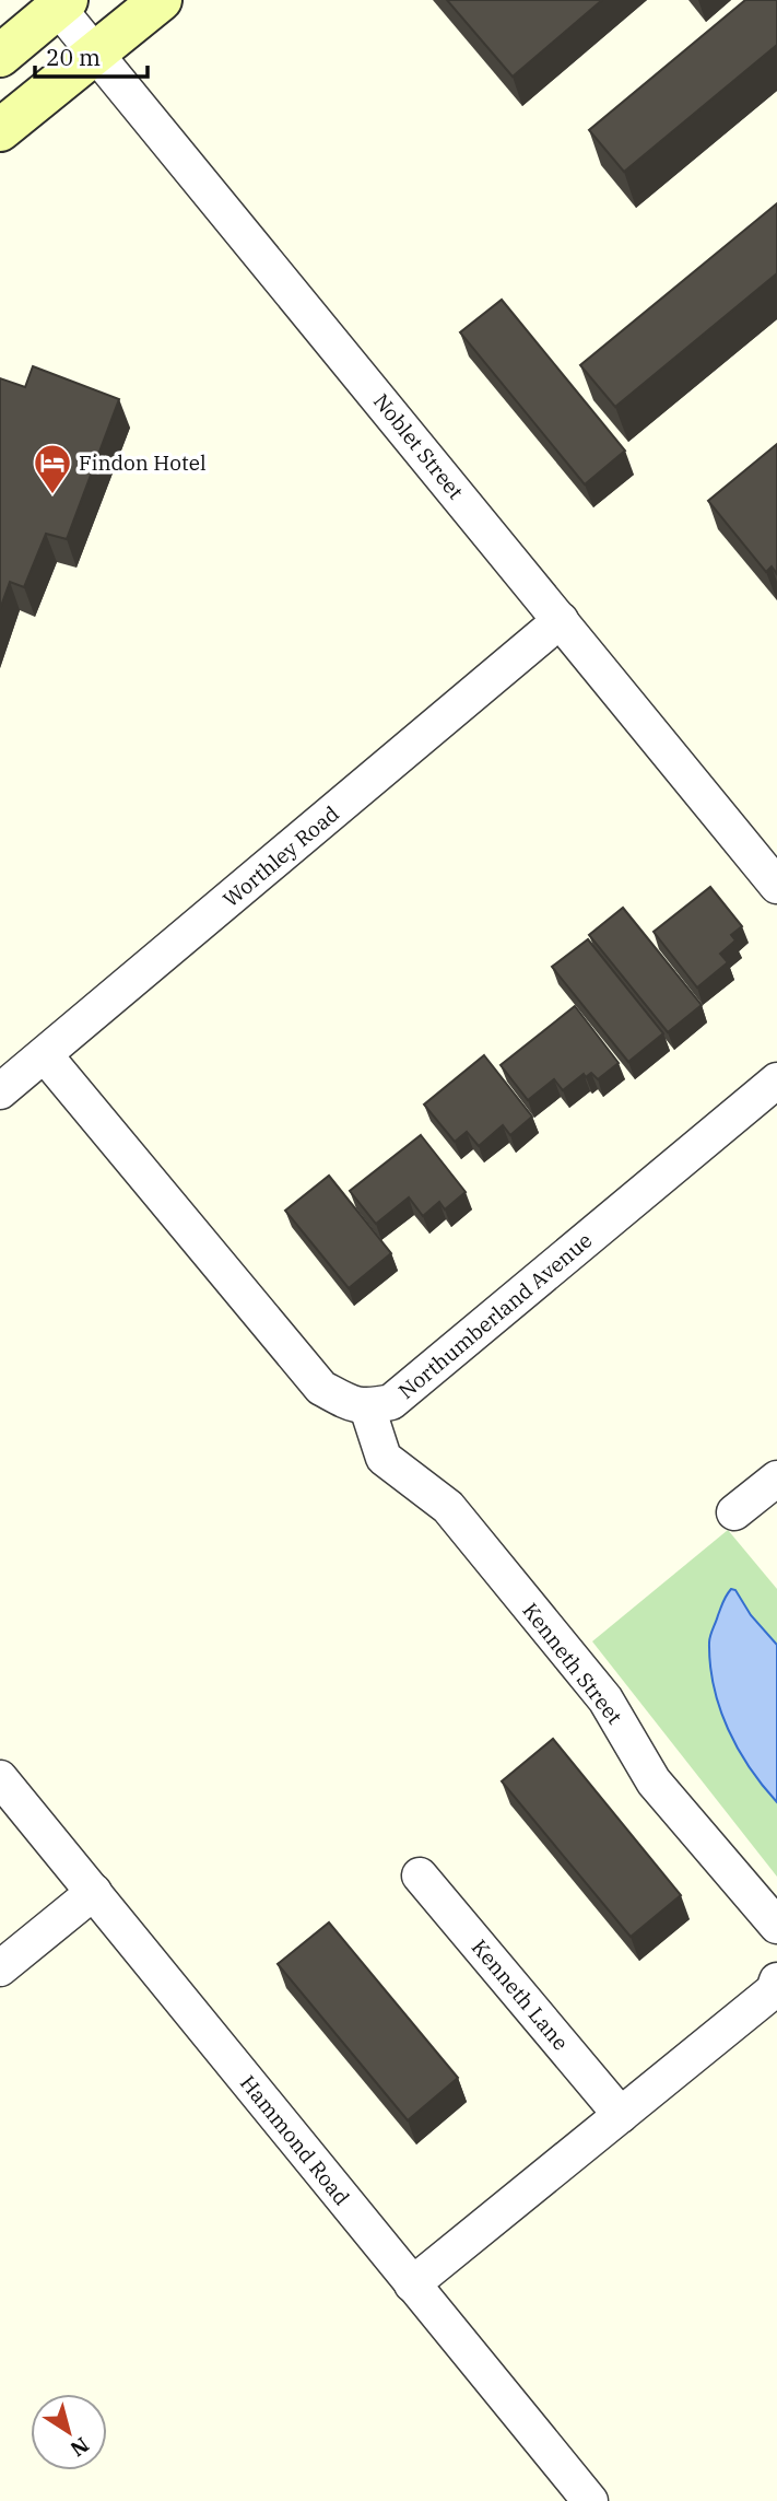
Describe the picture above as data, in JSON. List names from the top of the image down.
{
  "streets": {
    "street": [
      "Noblet Street",
      "Worthley Road",
      "Northumberland Avenue",
      "Kenneth Street",
      "Kenneth Lane",
      "Hammond Road"
    ]
  },
  "crossings": [
    ["Noblet Street", "Worthley Road"],
    ["Northumberland Avenue", "Kenneth Street"]
  ],
  "places": {
    "hotel": ["Findon Hotel"]
  },
  "scale_bar": "20 m",
  "north": "bottom right"
}
